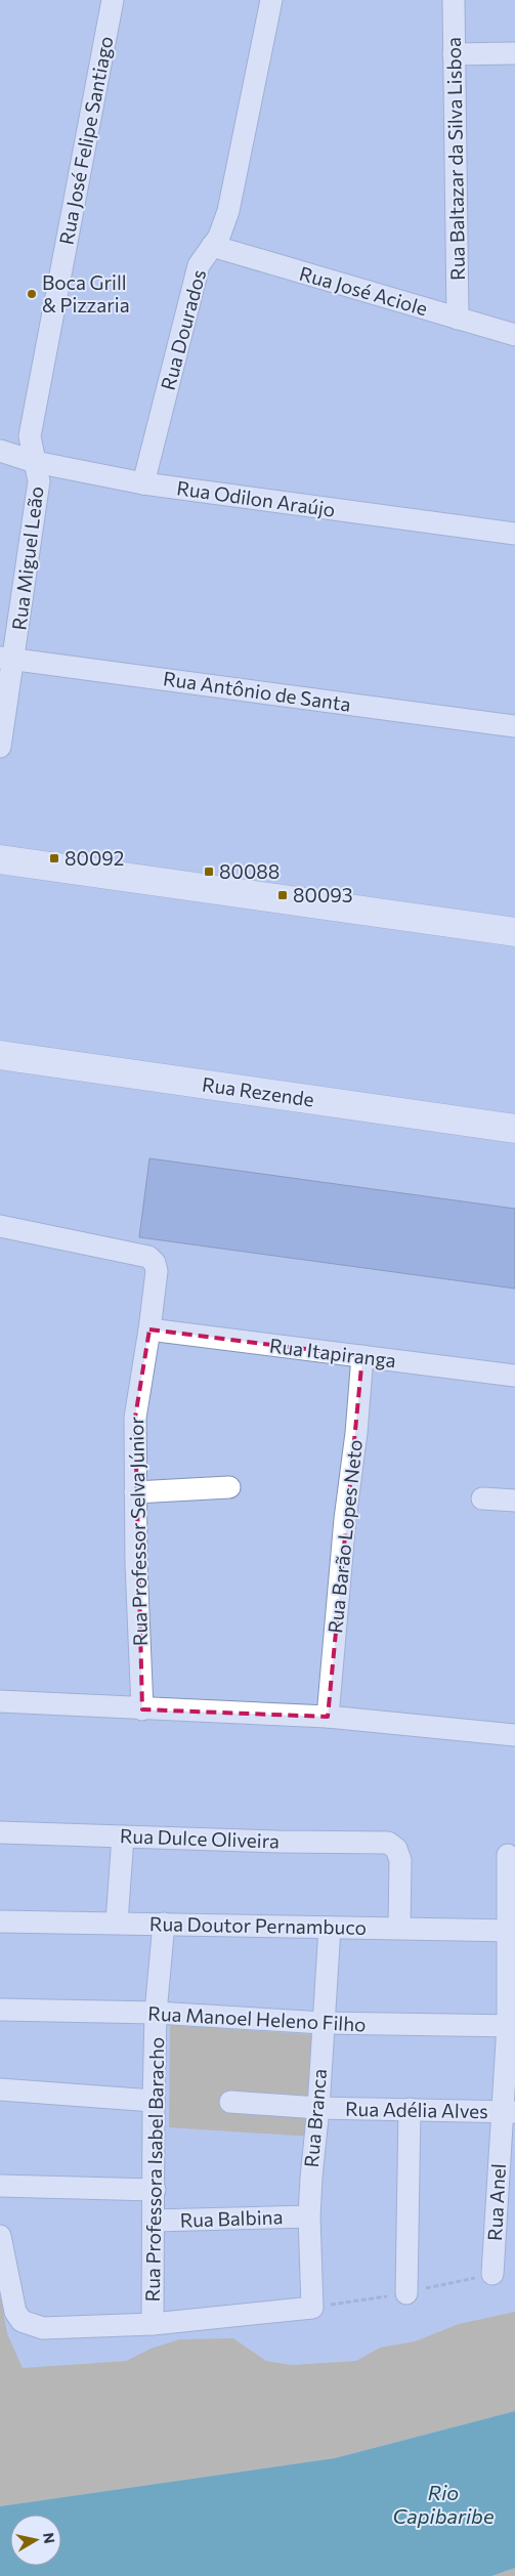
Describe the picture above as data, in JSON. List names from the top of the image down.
{
  "streets": {
    "street": [
      "Rua José Felipe Santiago",
      "Rua Baltazar da Silva Lisboa",
      "Rua José Aciole",
      "Rua Dourados",
      "Rua Odilon Araújo",
      "Rua Miguel Leão",
      "Rua Antônio de Santa",
      "Rua Rezende",
      "Rua Itapiranga",
      "Rua Professor Selva Júnior",
      "Rua Barão Lopes Neto",
      "Rua Dulce Oliveira",
      "Rua Doutor Pernambuco",
      "Rua Manoel Heleno Filho",
      "Rua Adélia Alves",
      "Rua Branca",
      "Rua Professora Isabel Baracho",
      "Rua Anel",
      "Rua Balbina"
    ]
  },
  "crossings": [
    ["Rua José Felipe Santiago", "Rua Odilon Araújo"],
    ["Rua José Felipe Santiago", "Rua Miguel Leão"],
    ["Rua Baltazar da Silva Lisboa", "Rua José Aciole"],
    ["Rua José Aciole", "Rua Dourados"],
    ["Rua Dourados", "Rua Odilon Araújo"],
    ["Rua Odilon Araújo", "Rua Miguel Leão"],
    ["Rua Miguel Leão", "Rua Antônio de Santa"],
    ["Rua Itapiranga", "Rua Professor Selva Júnior"],
    ["Rua Itapiranga", "Rua Barão Lopes Neto"],
    ["Rua Dulce Oliveira", "Rua Doutor Pernambuco"],
    ["Rua Doutor Pernambuco", "Rua Branca"],
    ["Rua Doutor Pernambuco", "Rua Professora Isabel Baracho"],
    ["Rua Doutor Pernambuco", "Rua Anel"],
    ["Rua Manoel Heleno Filho", "Rua Branca"],
    ["Rua Manoel Heleno Filho", "Rua Professora Isabel Baracho"],
    ["Rua Manoel Heleno Filho", "Rua Anel"],
    ["Rua Adélia Alves", "Rua Branca"],
    ["Rua Adélia Alves", "Rua Anel"],
    ["Rua Branca", "Rua Professora Isabel Baracho"],
    ["Rua Branca", "Rua Balbina"],
    ["Rua Professora Isabel Baracho", "Rua Balbina"]
  ],
  "water": ["Rio Capibaribe"],
  "places": {
    "other": ["Boca Grill & Pizzaria"],
    "transit": ["80092", "80088", "80093"]
  },
  "north": "right"
}
